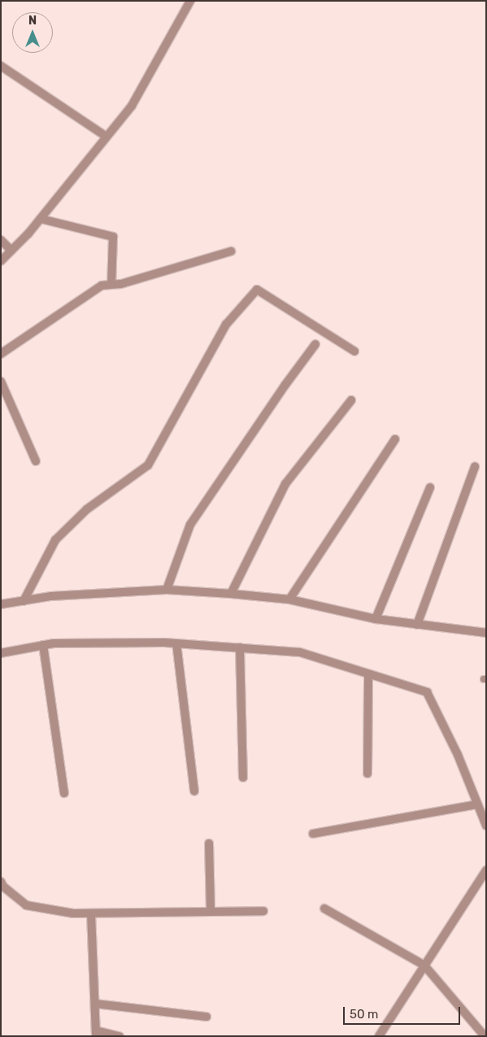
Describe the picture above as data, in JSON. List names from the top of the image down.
{
  "scale_bar": "50 m",
  "north": "top"
}
